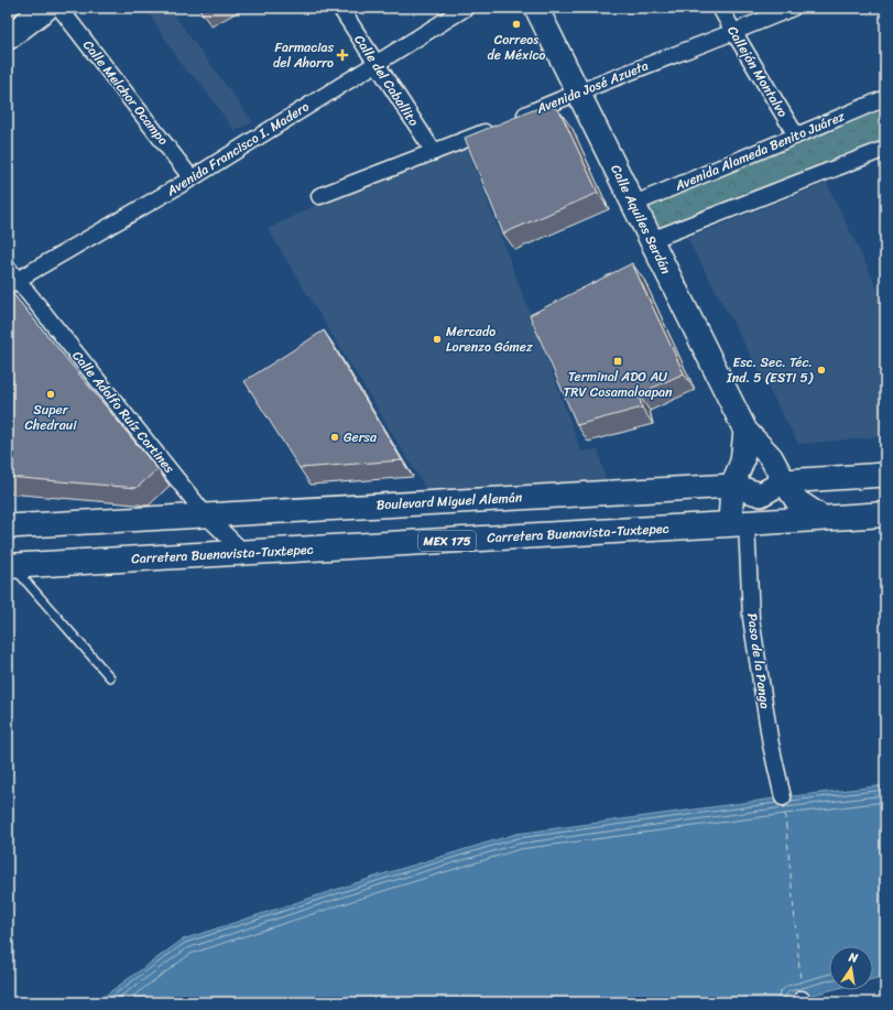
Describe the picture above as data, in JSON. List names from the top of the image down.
{
  "streets": {
    "main road": ["Carretera Buenavista-Tuxtepec", "MEX 175"],
    "street": [
      "Callejón Montalvo",
      "Calle del Caballito",
      "Avenida José Azueta",
      "Calle Melchor Ocampo",
      "Avenida Francisco I. Madero",
      "Avenida Alameda Benito Juárez",
      "Calle Aquiles Serdán",
      "Calle Adolfo Ruíz Cortines",
      "Boulevard Miguel Alemán",
      "Paso de la Panga"
    ]
  },
  "crossings": [
    ["Callejón Montalvo", "Avenida José Azueta"],
    ["Callejón Montalvo", "Avenida Alameda Benito Juárez"],
    ["Calle del Caballito", "Avenida Francisco I. Madero"],
    ["Avenida José Azueta", "Calle Aquiles Serdán"],
    ["Calle Melchor Ocampo", "Avenida Francisco I. Madero"],
    ["Avenida Francisco I. Madero", "Calle Adolfo Ruíz Cortines"],
    ["Avenida Alameda Benito Juárez", "Calle Aquiles Serdán"],
    ["Calle Aquiles Serdán", "Boulevard Miguel Alemán"],
    ["Calle Aquiles Serdán", "Carretera Buenavista-Tuxtepec"],
    ["Calle Adolfo Ruíz Cortines", "Boulevard Miguel Alemán"],
    ["Calle Adolfo Ruíz Cortines", "Carretera Buenavista-Tuxtepec"],
    ["Carretera Buenavista-Tuxtepec", "Paso de la Panga"]
  ],
  "places": {
    "other": [
      "Correos de México",
      "Mercado Lorenzo Gómez",
      "Esc. Sec. Téc. Ind. 5 (ESTI 5)",
      "Super Chedraui",
      "Gersa"
    ],
    "health": ["Farmacias del Ahorro"],
    "transit": ["Terminal ADO AU TRV Cosamaloapan"]
  },
  "north": "top"
}
